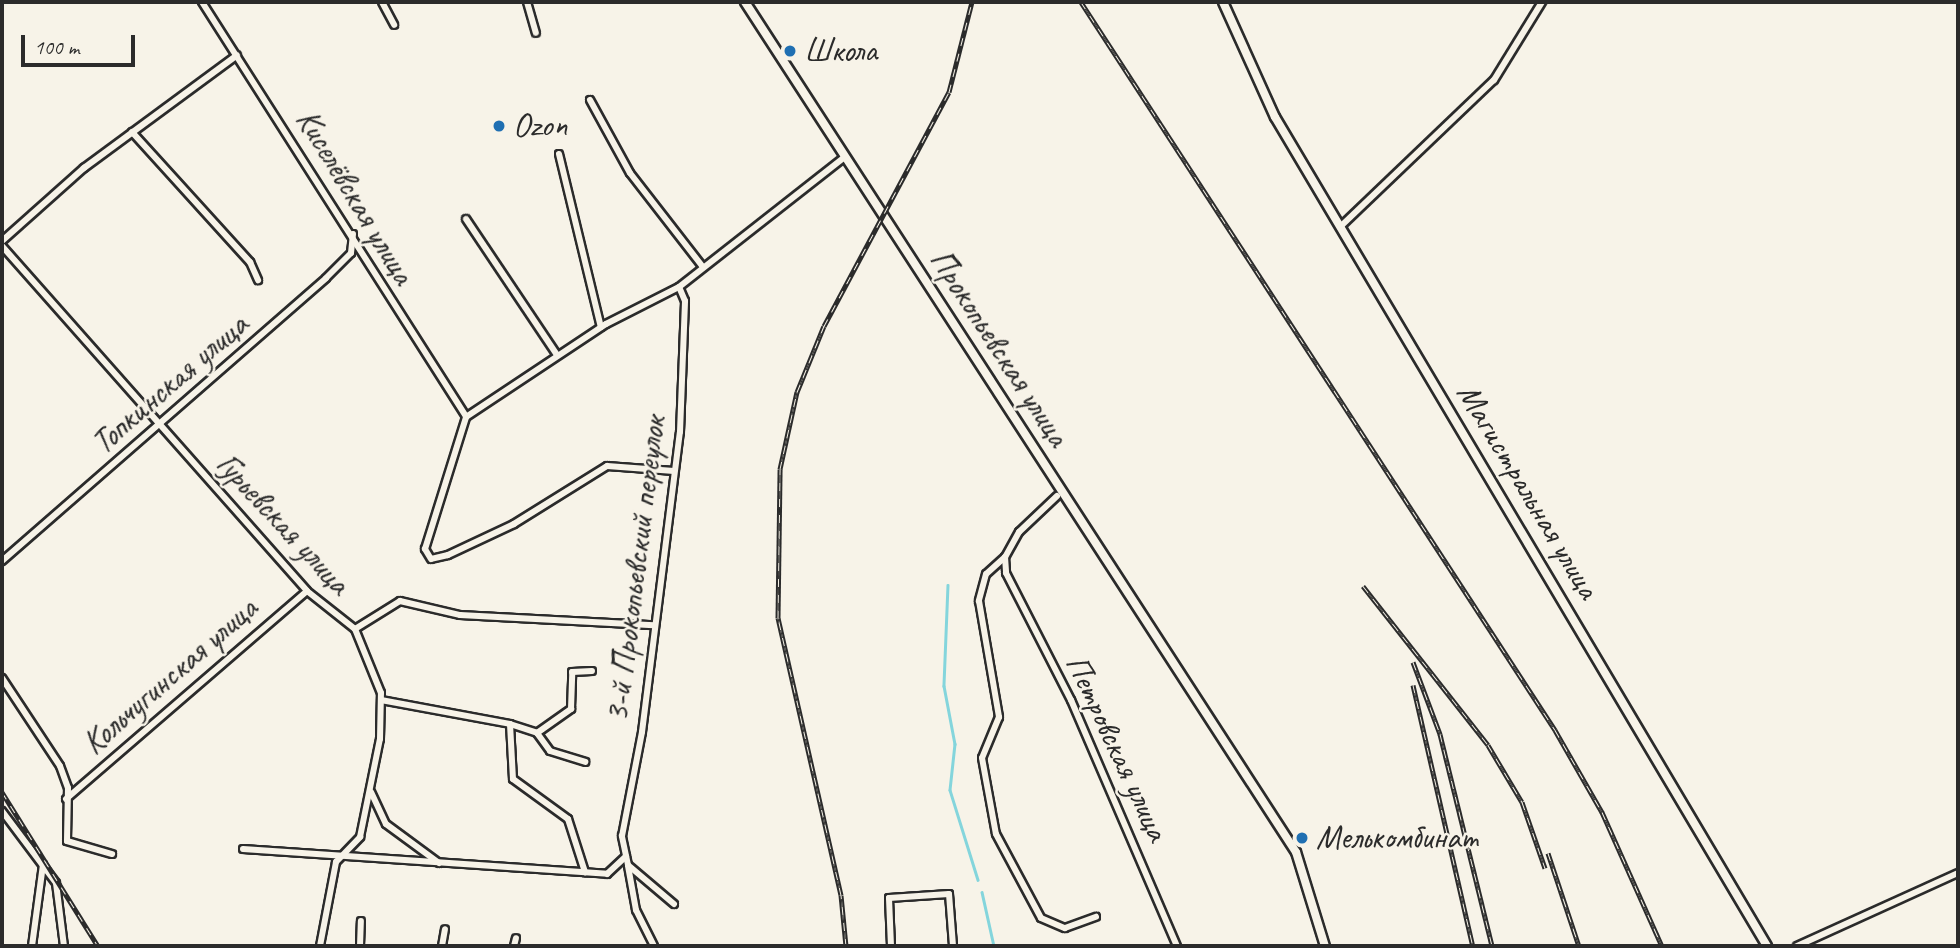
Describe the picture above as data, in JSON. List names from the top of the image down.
{
  "streets": {
    "main road": ["Прокопьевская улица", "Магистральная улица"],
    "street": [
      "Киселёвская улица",
      "Топкинская улица",
      "Гурьевская улица",
      "3-й Прокопьевский переулок",
      "Кольчугинская улица",
      "Петровская улица"
    ]
  },
  "crossings": [
    ["Киселёвская улица", "Топкинская улица"],
    ["Топкинская улица", "Гурьевская улица"],
    ["Гурьевская улица", "3-й Прокопьевский переулок"],
    ["Гурьевская улица", "Кольчугинская улица"]
  ],
  "places": ["Школа", "Ozon", "Мелькомбинат"],
  "scale_bar": "100 m"
}
